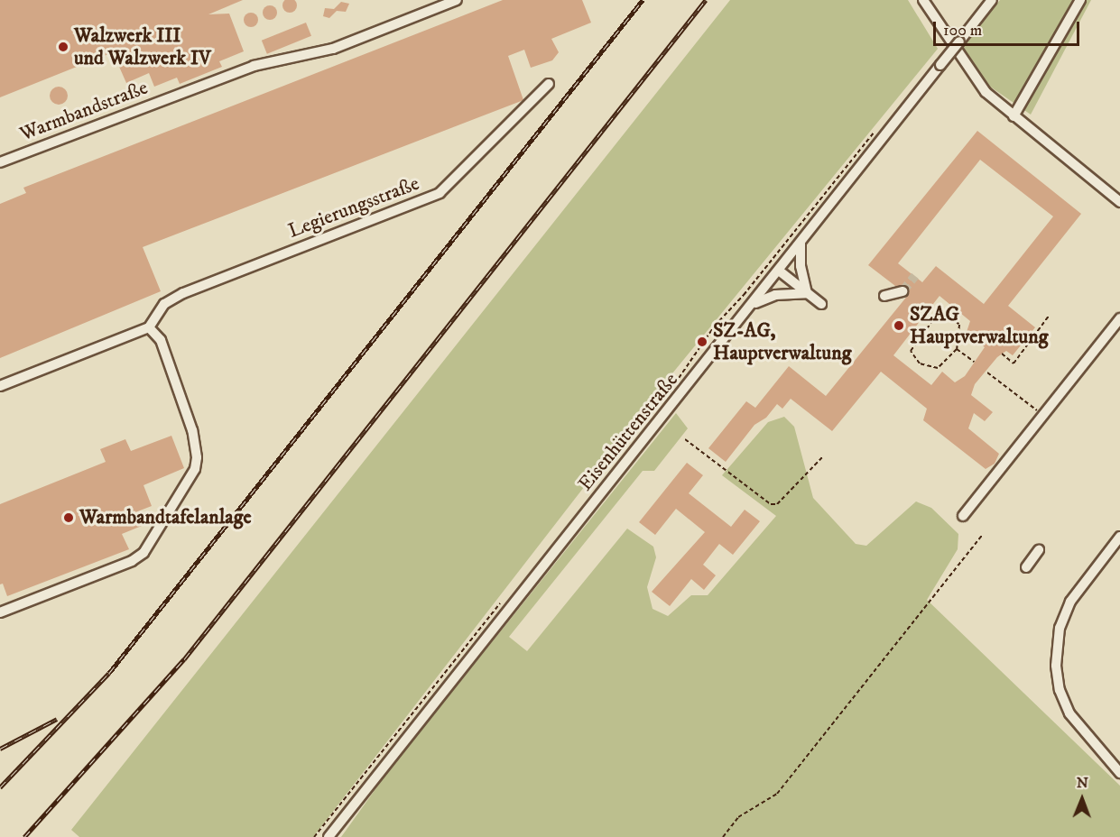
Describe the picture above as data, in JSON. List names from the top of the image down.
{
  "streets": {
    "street": ["Warmbandstraße", "Legierungsstraße", "Eisenhüttenstraße"]
  },
  "places": [
    "Walzwerk III und Walzwerk IV",
    "SZAG Hauptverwaltung",
    "SZ-AG, Hauptverwaltung",
    "Warmbandtafelanlage"
  ],
  "scale_bar": "100 m",
  "north": "top"
}
